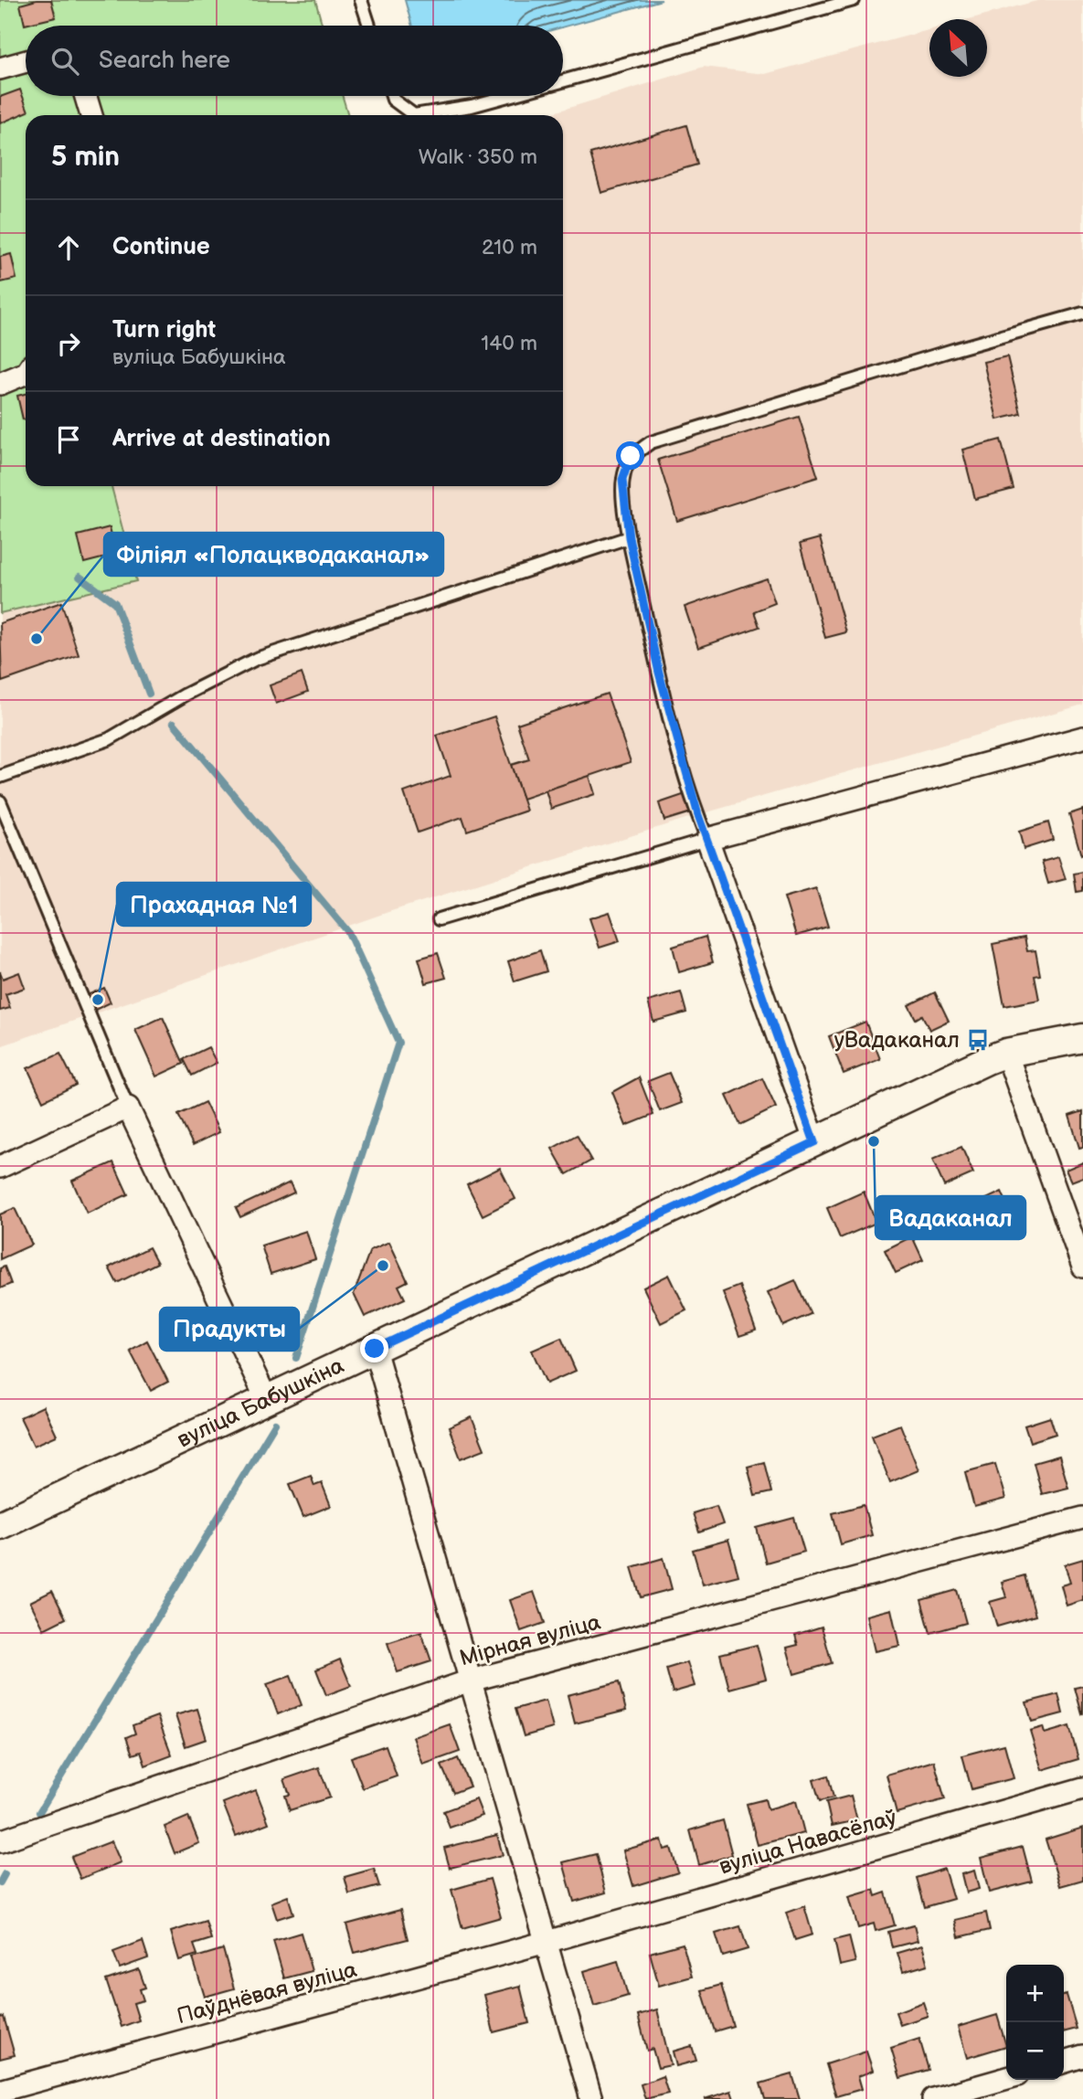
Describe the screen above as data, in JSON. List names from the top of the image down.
{
  "streets": {
    "street": [
      "вуліца Бабушкіна",
      "Мірная вуліца",
      "вуліца Навасёлаў",
      "Паўднёвая вуліца"
    ]
  },
  "crossings": [
    ["вуліца Навасёлаў", "Паўднёвая вуліца"]
  ],
  "places": {
    "other": [
      "Філіял «Полацкводаканал»",
      "Прахадная №1",
      "Вадаканал",
      "Прадукты"
    ],
    "bus stop": ["уВадаканал"]
  },
  "north": "top left",
  "page": {
    "search": "Search here",
    "heading": ["5 min", "Walk · 350 m"],
    "list": [
      ["Continue", "210 m"],
      ["Turn right", "вуліца Бабушкіна", "140 m"],
      "Arrive at destination"
    ],
    "map_buttons": ["+", "−"]
  }
}
